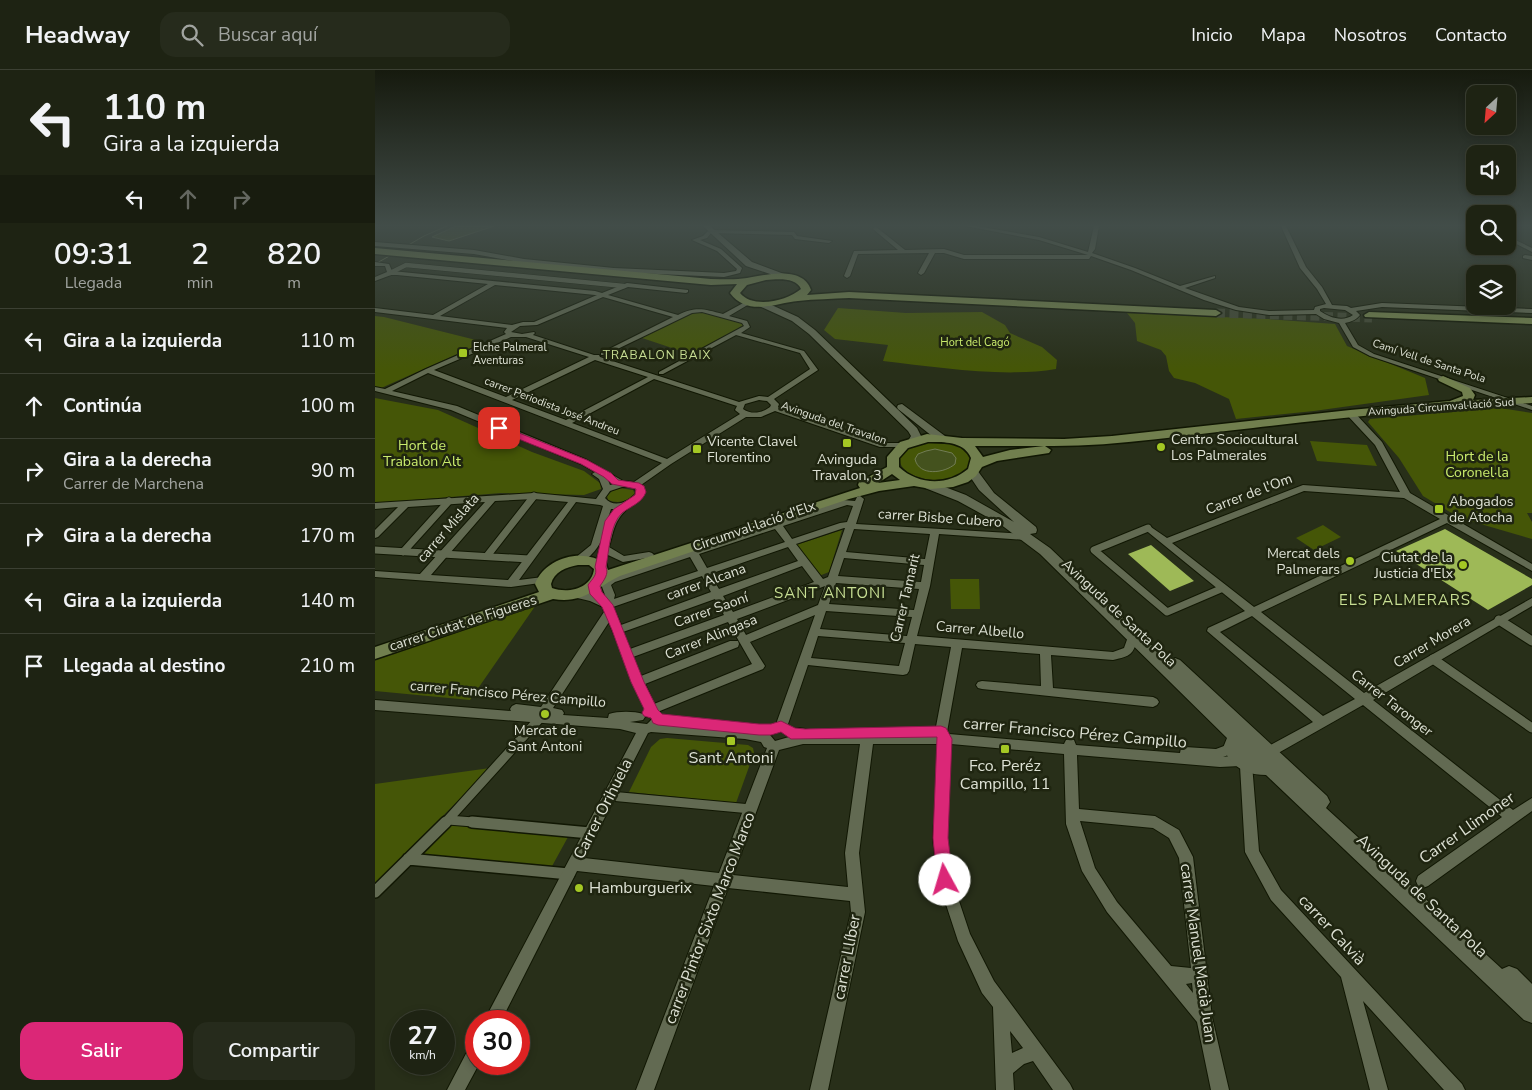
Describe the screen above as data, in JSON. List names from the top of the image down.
{
  "streets": {
    "main road": [
      "Avinguda Circumval·lació Sud",
      "Circumval·lació d'Elx",
      "Avinguda de Santa Pola",
      "carrer Ciutat de Figueres"
    ],
    "street": [
      "Camí Vell de Santa Pola",
      "carrer Periodista José Andreu",
      "Avinguda del Travalon",
      "Carrer de l'Om",
      "carrer Bisbe Cubero",
      "carrer Mislata",
      "carrer Alcana",
      "Carrer Tamarit",
      "Carrer Saoní",
      "Carrer Albello",
      "Carrer Alingasa",
      "Carrer Morera",
      "carrer Francisco Pérez Campillo",
      "Carrer Taronger",
      "Carrer Orihuela",
      "Carrer Llimoner",
      "carrer Pintor Sixto Marco Marco",
      "carrer Calvià",
      "carrer Manuel Macià Juan",
      "carrer Llíber"
    ]
  },
  "crossings": [
    ["Camí Vell de Santa Pola", "Avinguda Circumval·lació Sud"],
    ["Avinguda del Travalon", "Circumval·lació d'Elx"],
    ["Carrer de l'Om", "Carrer Taronger"],
    ["carrer Bisbe Cubero", "Carrer Tamarit"],
    ["carrer Bisbe Cubero", "Avinguda de Santa Pola"],
    ["carrer Bisbe Cubero", "carrer Pintor Sixto Marco Marco"],
    ["Carrer Tamarit", "Carrer Albello"],
    ["Carrer Tamarit", "carrer Pintor Sixto Marco Marco"],
    ["Carrer Saoní", "carrer Pintor Sixto Marco Marco"],
    ["Avinguda de Santa Pola", "Carrer Albello"],
    ["Avinguda de Santa Pola", "Carrer Morera"],
    ["Avinguda de Santa Pola", "carrer Francisco Pérez Campillo"],
    ["Avinguda de Santa Pola", "carrer Calvià"],
    ["Carrer Albello", "carrer Pintor Sixto Marco Marco"],
    ["Carrer Alingasa", "carrer Pintor Sixto Marco Marco"],
    ["Carrer Morera", "Carrer Taronger"],
    ["carrer Francisco Pérez Campillo", "Carrer Orihuela"],
    ["carrer Francisco Pérez Campillo", "carrer Pintor Sixto Marco Marco"],
    ["carrer Francisco Pérez Campillo", "carrer Calvià"],
    ["carrer Francisco Pérez Campillo", "carrer Llíber"],
    ["Carrer Taronger", "Carrer Llimoner"]
  ],
  "districts": ["TRABALON BAIX", "SANT ANTONI", "ELS PALMERARS"],
  "parks": ["Hort del Cagó", "Hort de Trabalon Alt", "Hort de la Coronel·la"],
  "places": {
    "transit": [
      "Elche Palmeral Aventuras",
      "Avinguda Travalon, 3",
      "Vicente Clavel Florentino",
      "Abogados de Atocha",
      "Sant Antoni",
      "Fco. Peréz Campillo, 11"
    ],
    "other": [
      "Centro Sociocultural Los Palmerales",
      "Mercat dels Palmerars",
      "Ciutat de la Justicia d'Elx",
      "Mercat de Sant Antoni",
      "Hamburguerix"
    ]
  },
  "north": "bottom left",
  "page": {
    "header": "Headway",
    "search": "Buscar aquí",
    "nav": [
      "Inicio",
      "Mapa",
      "Nosotros",
      "Contacto"
    ],
    "turn": ["110 m", "Gira a la izquierda"],
    "eta": [
      "09:31",
      "Llegada",
      "2",
      "min",
      "820",
      "m"
    ],
    "list": [
      {
        "name": "Gira a la izquierda",
        "value": "110 m"
      },
      {
        "name": "Continúa",
        "value": "100 m"
      },
      {
        "name": "Gira a la derecha",
        "note": "Carrer de Marchena",
        "value": "90 m"
      },
      {
        "name": "Gira a la derecha",
        "value": "170 m"
      },
      {
        "name": "Gira a la izquierda",
        "value": "140 m"
      },
      {
        "name": "Llegada al destino",
        "value": "210 m"
      }
    ],
    "speed": "27 km/h",
    "limit": "30",
    "buttons": ["Salir", "Compartir"]
  }
}
